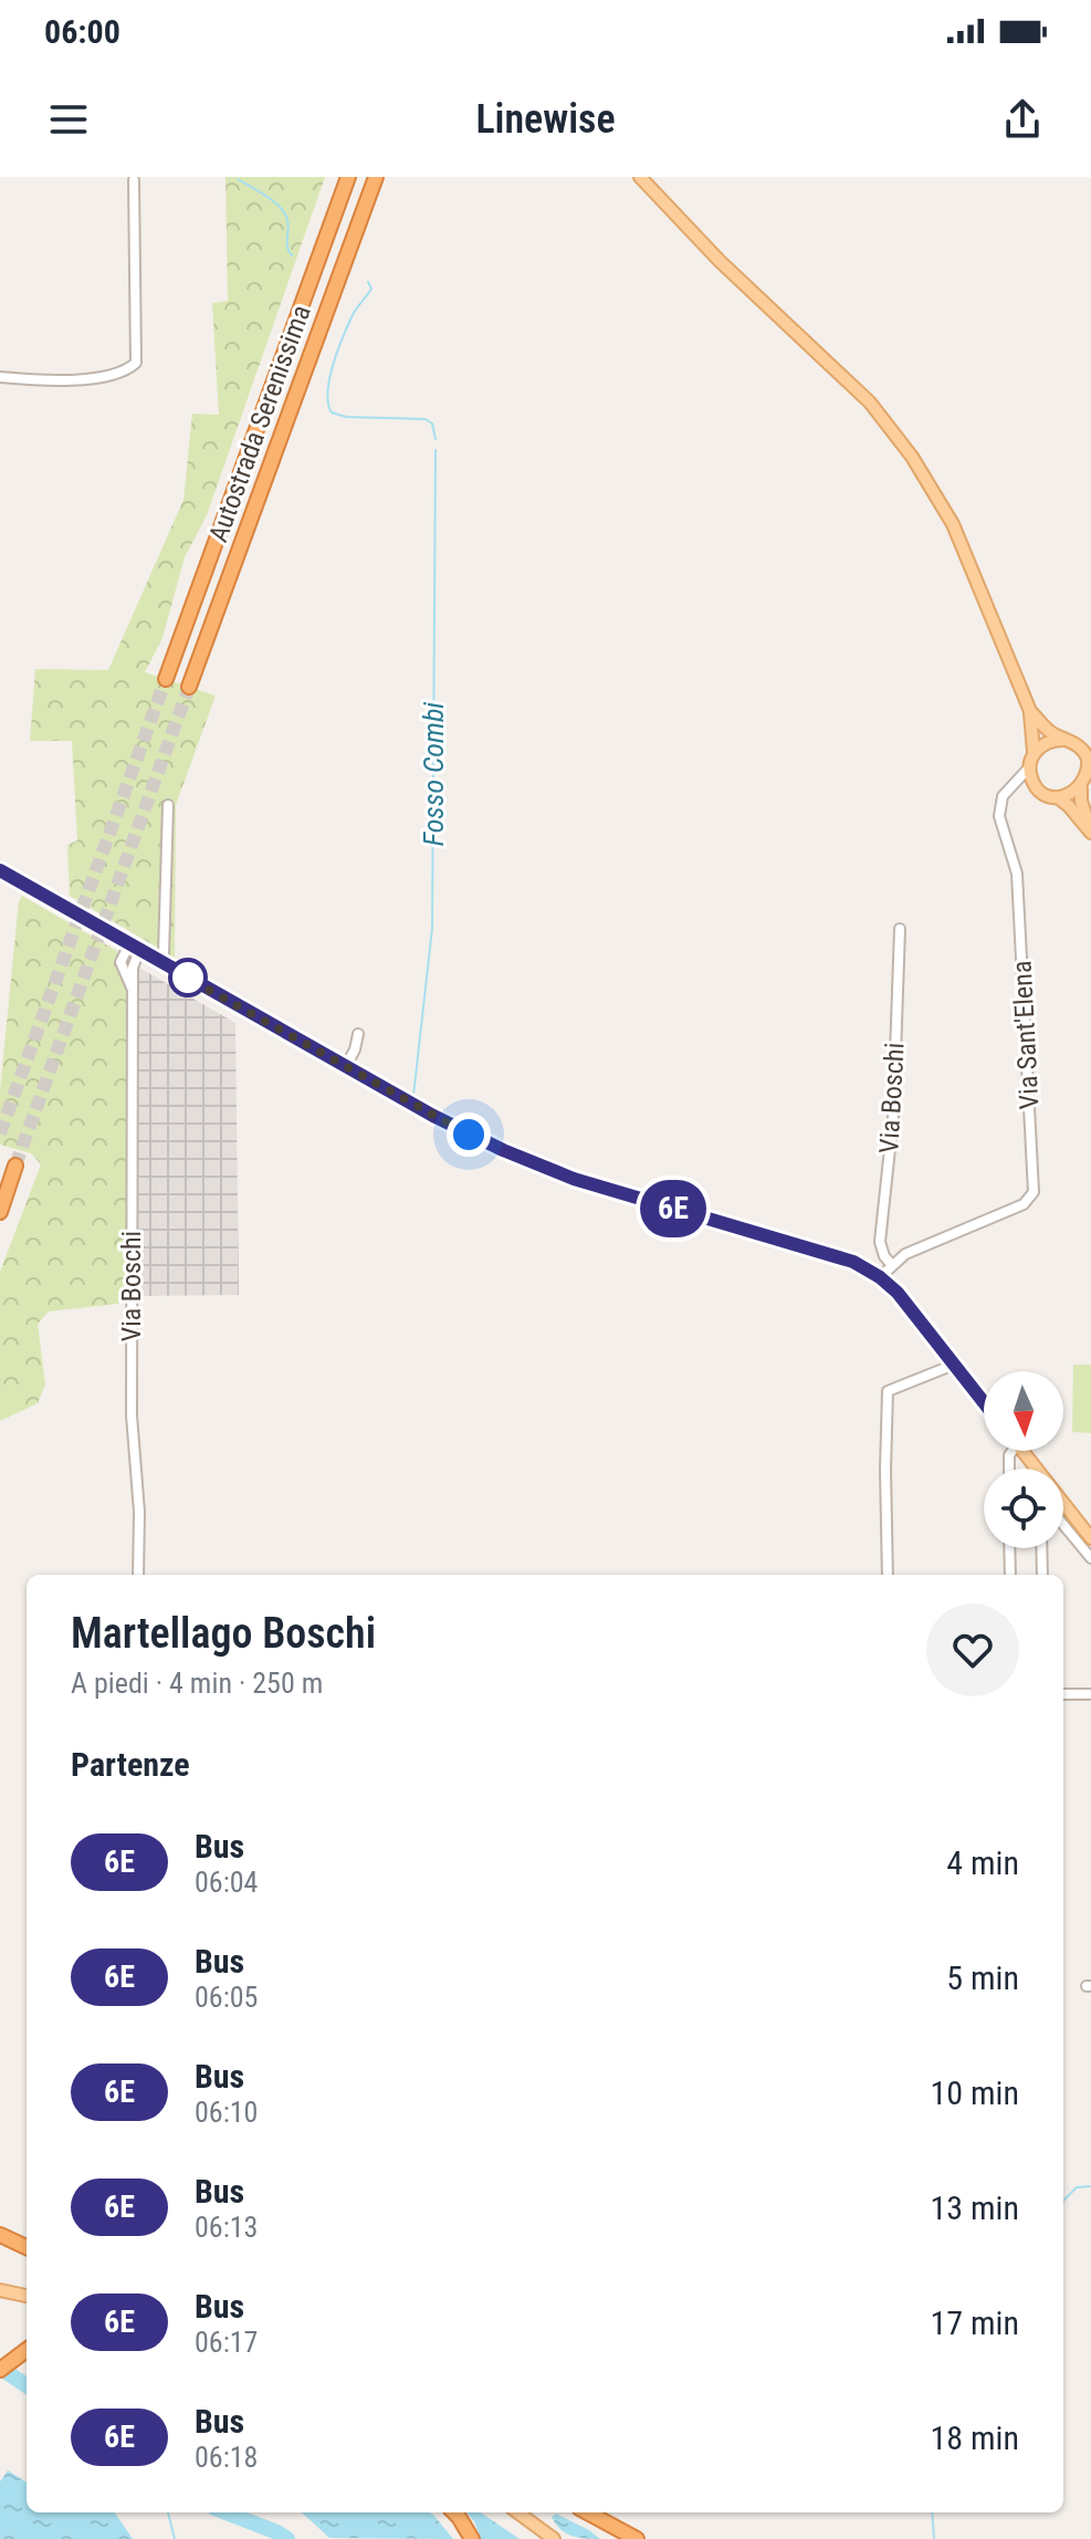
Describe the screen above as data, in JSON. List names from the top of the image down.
{
  "streets": {
    "highway": ["Autostrada Serenissima"],
    "street": ["Via Sant'Elena", "Via Boschi"]
  },
  "crossings": [
    ["Via Sant'Elena", "Via Boschi"]
  ],
  "water": ["Fosso Combi"],
  "lines": ["bus line 6E"],
  "north": "bottom",
  "page": {
    "status": "06:00",
    "header": "Linewise",
    "on_map": "6E",
    "heading": [
      ["Martellago Boschi", "A piedi · 4 min · 250 m"],
      "Partenze"
    ],
    "list": [
      {
        "mark": "6E",
        "name": "Bus",
        "note": "06:04",
        "value": "4 min"
      },
      {
        "mark": "6E",
        "name": "Bus",
        "note": "06:05",
        "value": "5 min"
      },
      {
        "mark": "6E",
        "name": "Bus",
        "note": "06:10",
        "value": "10 min"
      },
      {
        "mark": "6E",
        "name": "Bus",
        "note": "06:13",
        "value": "13 min"
      },
      {
        "mark": "6E",
        "name": "Bus",
        "note": "06:17",
        "value": "17 min"
      },
      {
        "mark": "6E",
        "name": "Bus",
        "note": "06:18",
        "value": "18 min"
      }
    ]
  }
}
